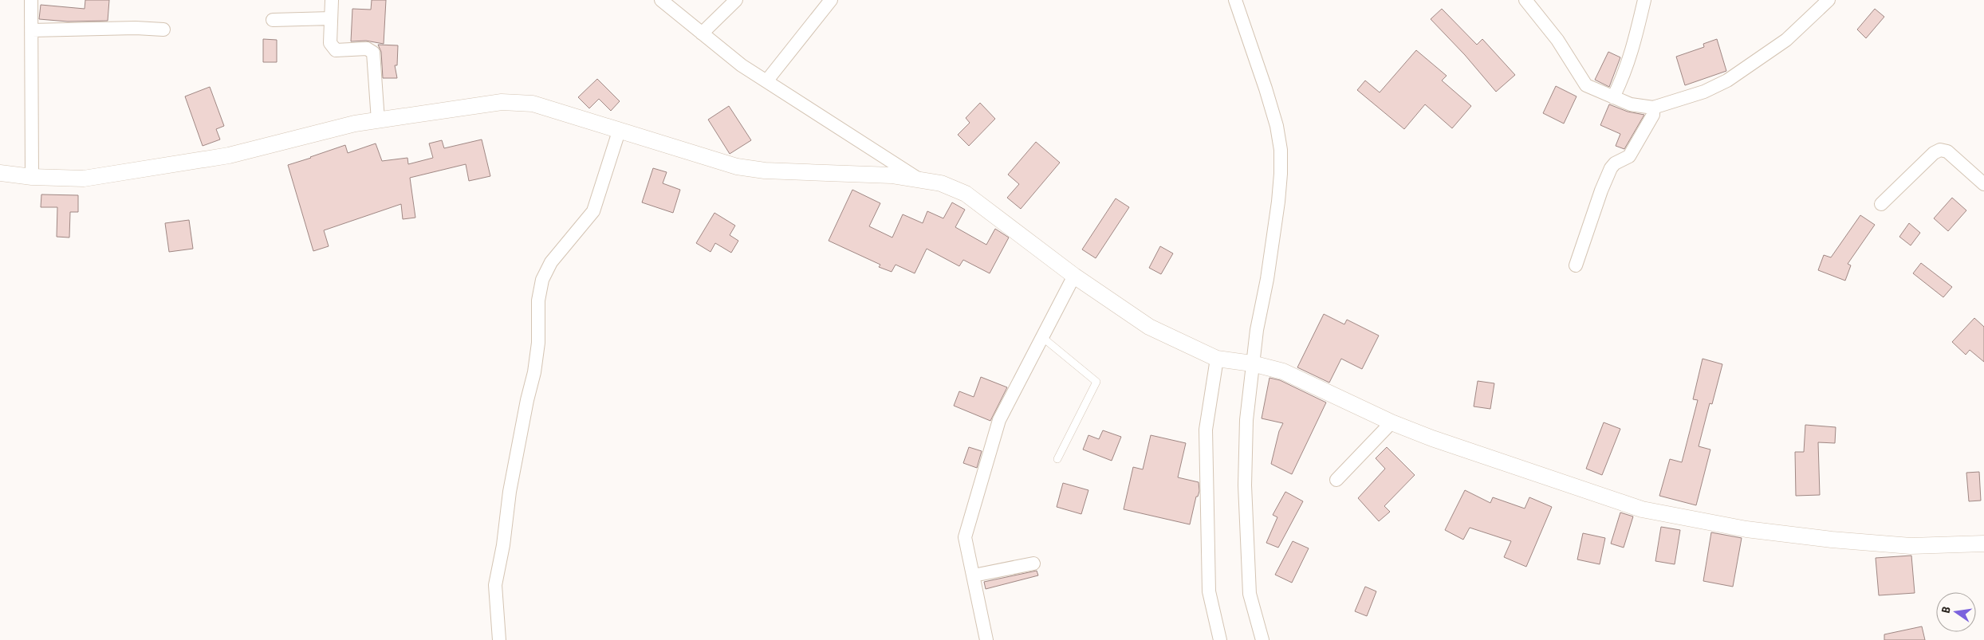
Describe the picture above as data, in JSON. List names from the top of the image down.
{
  "north": "left"
}
